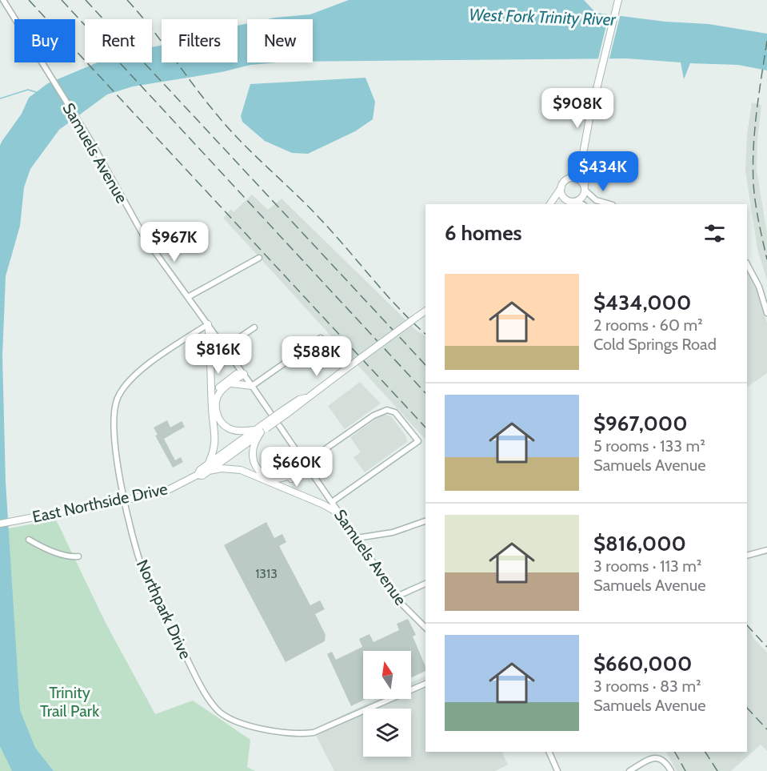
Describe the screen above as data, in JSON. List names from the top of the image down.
{
  "streets": {
    "street": ["Samuels Avenue", "East Northside Drive", "Northpark Drive"]
  },
  "crossings": [
    ["Samuels Avenue", "Northpark Drive"],
    ["East Northside Drive", "Northpark Drive"]
  ],
  "water": ["West Fork Trinity River"],
  "parks": ["Trinity Trail Park"],
  "house_numbers": ["1313"],
  "north": "top",
  "page": {
    "chip": [
      "Buy",
      "Rent",
      "Filters",
      "New"
    ],
    "price": [
      "$908K",
      "$434K",
      "$967K",
      "$816K",
      "$588K",
      "$660K"
    ],
    "heading": "6 homes",
    "list": [
      {
        "name": "$434,000",
        "note": "2 rooms · 60 m² · Cold Springs Road"
      },
      {
        "name": "$967,000",
        "note": "5 rooms · 133 m² · Samuels Avenue"
      },
      {
        "name": "$816,000",
        "note": "3 rooms · 113 m² · Samuels Avenue"
      },
      {
        "name": "$660,000",
        "note": "3 rooms · 83 m² · Samuels Avenue"
      }
    ]
  }
}
